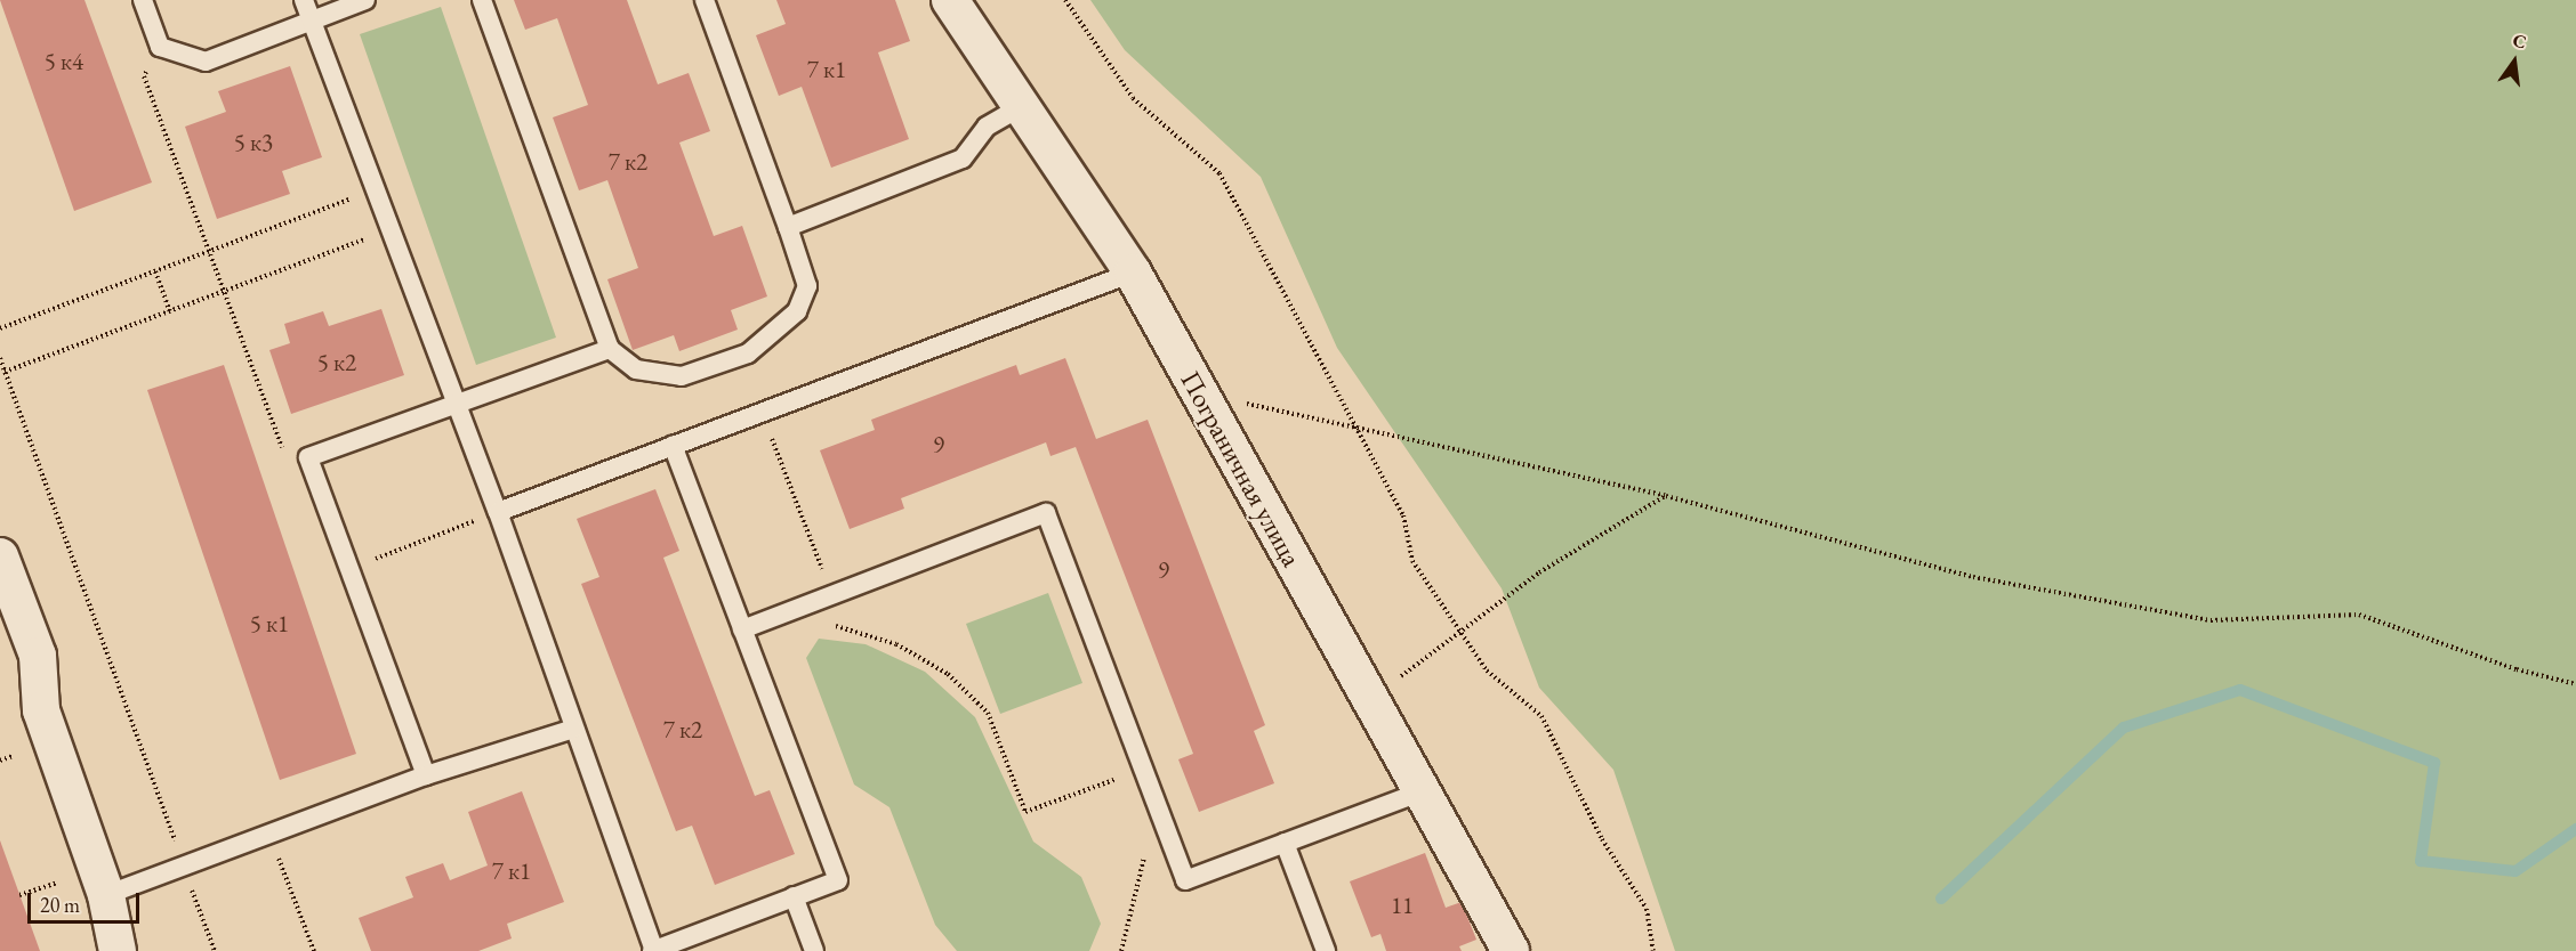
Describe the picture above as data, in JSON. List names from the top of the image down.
{
  "streets": {
    "street": ["Пограничная улица"]
  },
  "house_numbers": [
    "5 к4",
    "7 к1",
    "5 к3",
    "7 к2",
    "5 к2",
    "9",
    "9",
    "5 к1",
    "7 к2",
    "7 к1",
    "11"
  ],
  "scale_bar": "20 m",
  "north": "top"
}
